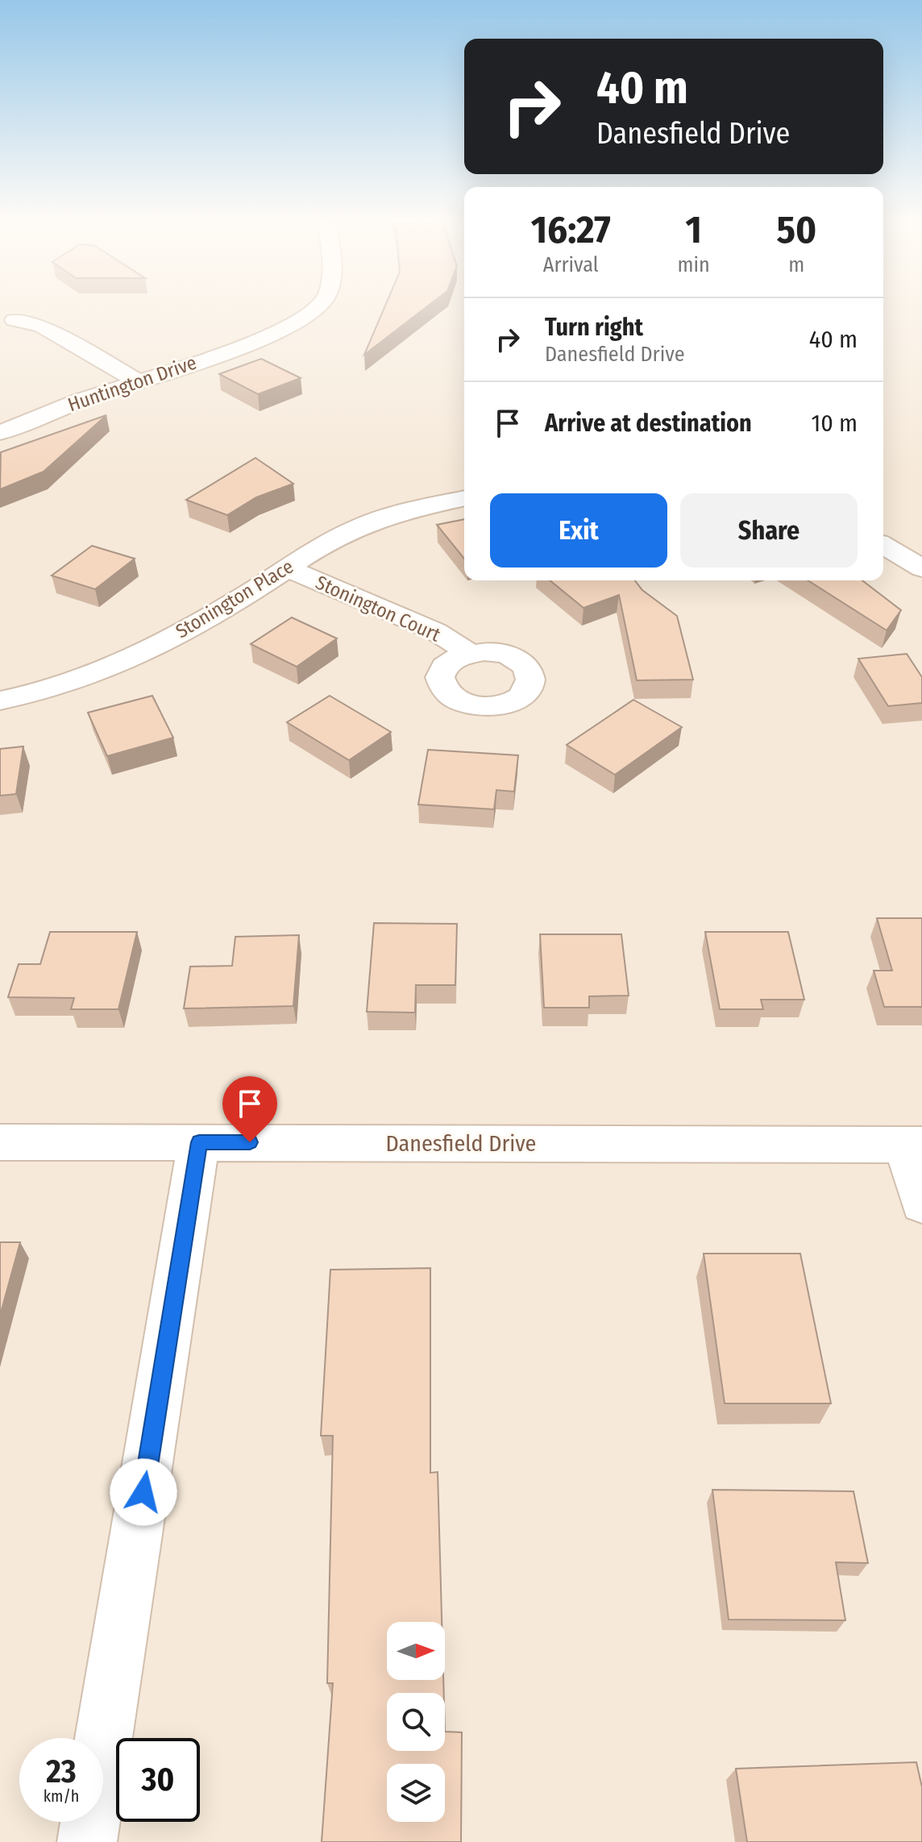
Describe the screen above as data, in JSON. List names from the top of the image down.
{
  "streets": {
    "street": [
      "Huntington Drive",
      "Stonington Place",
      "Stonington Court",
      "Danesfield Drive"
    ]
  },
  "crossings": [
    ["Stonington Place", "Stonington Court"]
  ],
  "north": "right",
  "page": {
    "turn": ["40 m", "Danesfield Drive"],
    "eta": [
      "16:27",
      "Arrival",
      "1",
      "min",
      "50",
      "m"
    ],
    "list": [
      {
        "name": "Turn right",
        "note": "Danesfield Drive",
        "value": "40 m"
      },
      {
        "name": "Arrive at destination",
        "value": "10 m"
      }
    ],
    "buttons": ["Exit", "Share"],
    "speed": "23 km/h",
    "limit": "30"
  }
}
